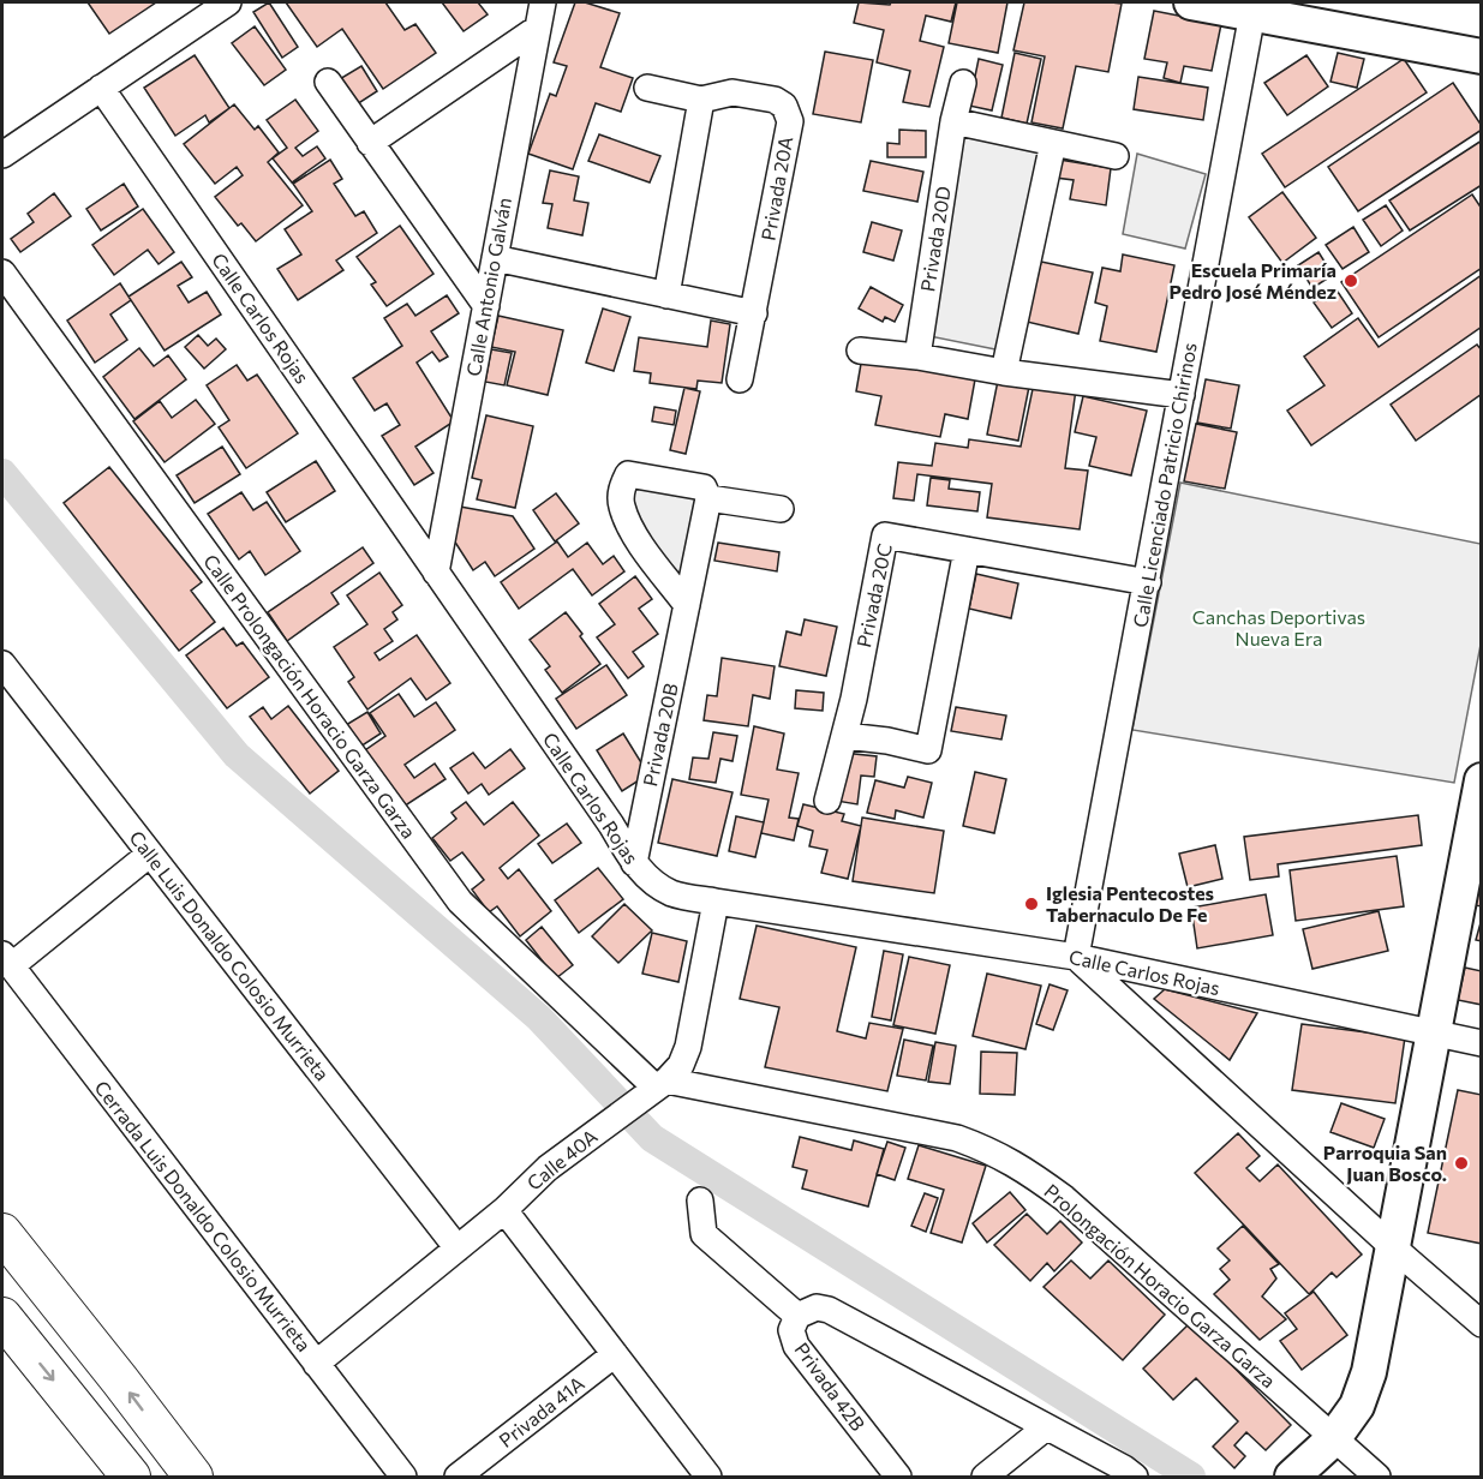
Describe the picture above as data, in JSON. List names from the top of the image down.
{
  "streets": {
    "street": [
      "Privada 20A",
      "Privada 20D",
      "Calle Antonio Galván",
      "Calle Carlos Rojas",
      "Calle Licenciado Patricio Chirinos",
      "Privada 20C",
      "Calle Prolongación Horacio Garza Garza",
      "Privada 20B",
      "Calle Luis Donaldo Colosio Murrieta",
      "Calle 40A",
      "Cerrada Luis Donaldo Colosio Murrieta",
      "Prolongación Horacio Garza Garza",
      "Privada 42B",
      "Privada 41A"
    ]
  },
  "crossings": [
    ["Calle Antonio Galván", "Calle Carlos Rojas"],
    ["Calle Carlos Rojas", "Calle Licenciado Patricio Chirinos"],
    ["Calle Carlos Rojas", "Privada 20B"],
    ["Calle Carlos Rojas", "Calle 40A"],
    ["Calle Licenciado Patricio Chirinos", "Privada 20C"],
    ["Calle Prolongación Horacio Garza Garza", "Calle 40A"],
    ["Calle Prolongación Horacio Garza Garza", "Prolongación Horacio Garza Garza"],
    ["Calle Luis Donaldo Colosio Murrieta", "Calle 40A"],
    ["Calle 40A", "Cerrada Luis Donaldo Colosio Murrieta"],
    ["Calle 40A", "Prolongación Horacio Garza Garza"]
  ],
  "parks": ["Canchas Deportivas Nueva Era"],
  "places": ["Escuela Primaría Pedro José Méndez", "Iglesia Pentecostes Tabernaculo De Fe", "Parroquia San Juan Bosco."]
}
